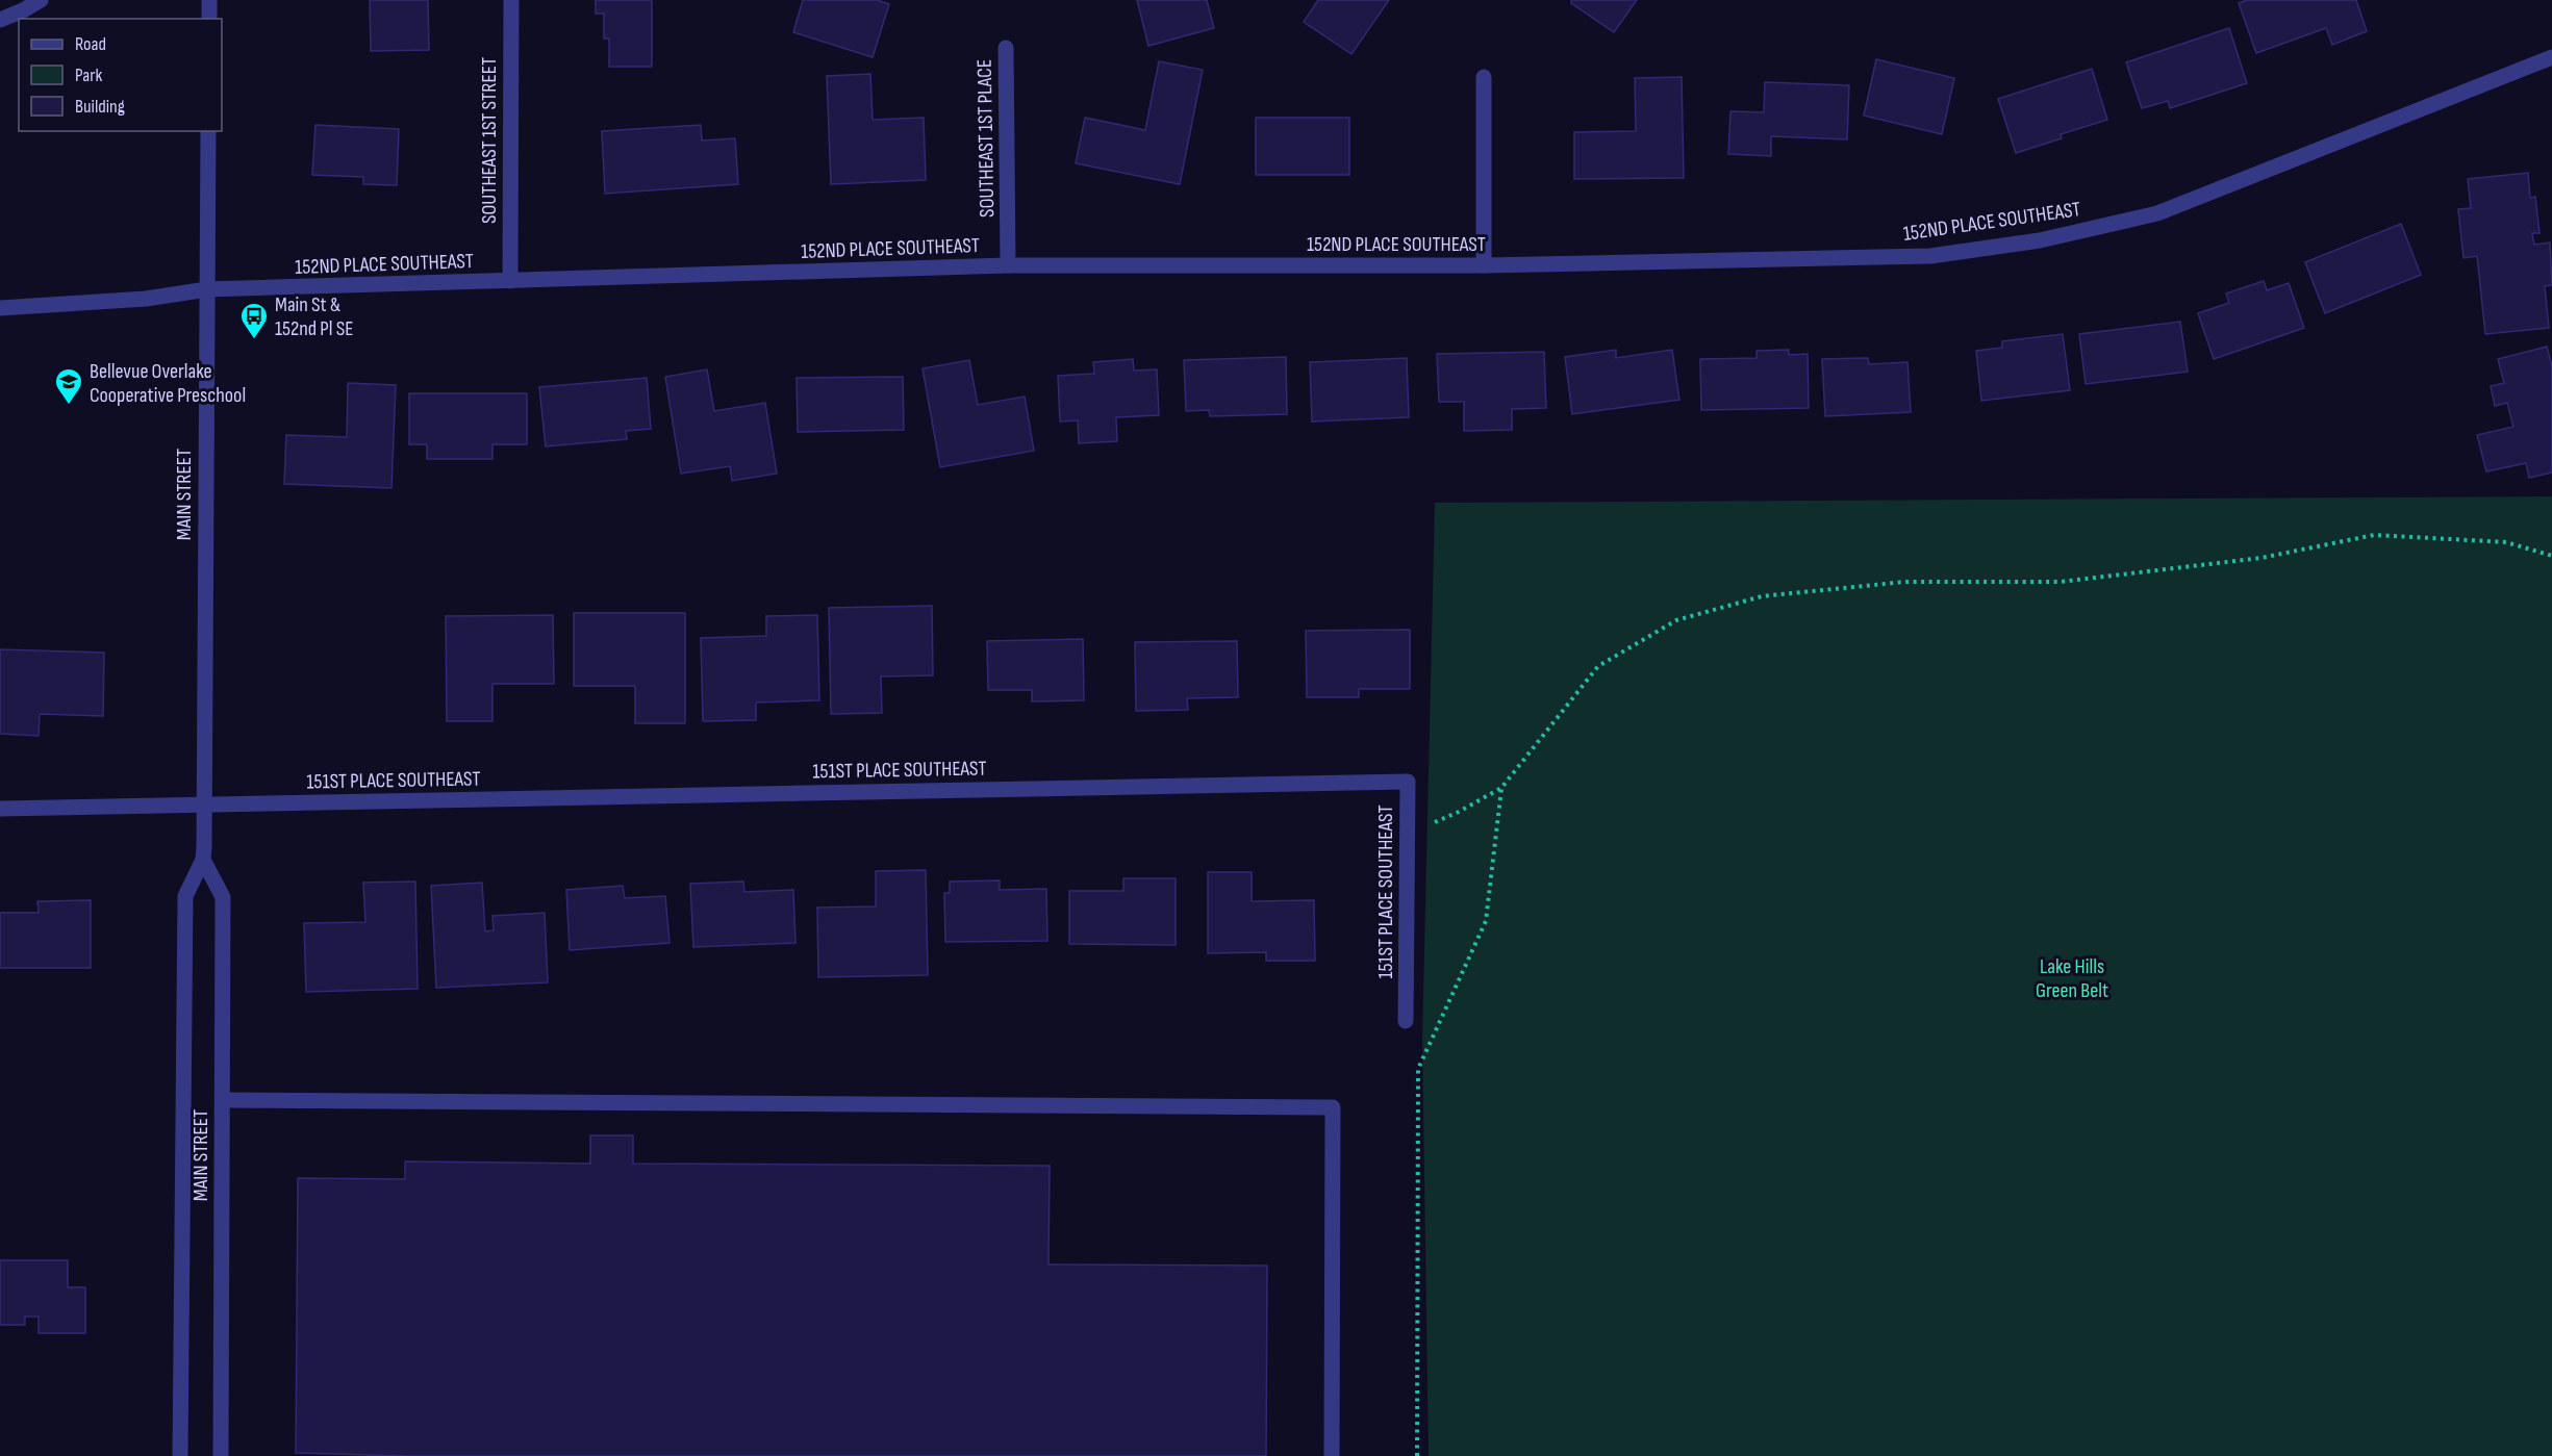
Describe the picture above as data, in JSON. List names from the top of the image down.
{
  "streets": {
    "street": [
      "SOUTHEAST 1ST PLACE",
      "SOUTHEAST 1ST STREET",
      "152ND PLACE SOUTHEAST",
      "MAIN STREET",
      "151ST PLACE SOUTHEAST"
    ]
  },
  "crossings": [
    ["SOUTHEAST 1ST PLACE", "152ND PLACE SOUTHEAST"],
    ["SOUTHEAST 1ST STREET", "152ND PLACE SOUTHEAST"],
    ["152ND PLACE SOUTHEAST", "MAIN STREET"],
    ["MAIN STREET", "151ST PLACE SOUTHEAST"]
  ],
  "parks": ["Lake Hills Green Belt"],
  "places": {
    "bus stop": ["Main St & 152nd Pl SE"],
    "school or university": ["Bellevue Overlake Cooperative Preschool"]
  },
  "legend": ["Road", "Park", "Building"]
}
